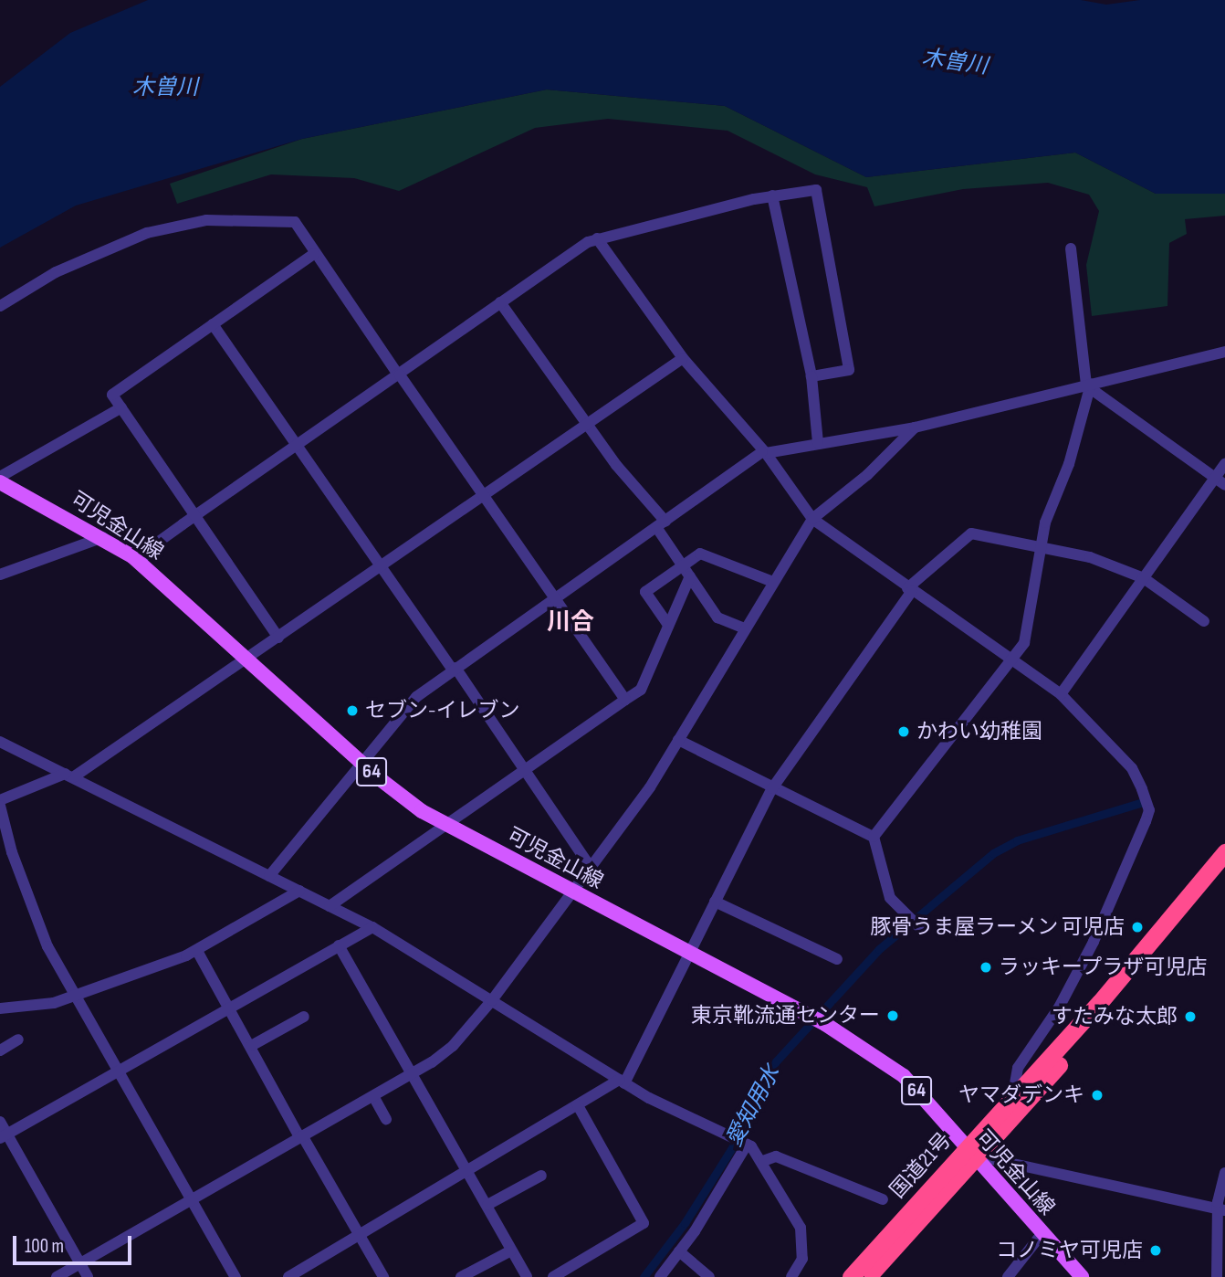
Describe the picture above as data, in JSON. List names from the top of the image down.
{
  "streets": {
    "highway": ["国道21号"],
    "main road": ["可児金山線", "64"]
  },
  "crossings": [
    ["可児金山線", "国道21号"]
  ],
  "districts": ["川合"],
  "water": ["木曽川", "愛知用水"],
  "places": [
    "セブン-イレブン",
    "かわい幼稚園",
    "豚骨うま屋ラーメン 可児店",
    "ラッキープラザ可児店",
    "東京靴流通センター",
    "すたみな太郎",
    "ヤマダデンキ",
    "コノミヤ可児店"
  ],
  "scale_bar": "100 m"
}
